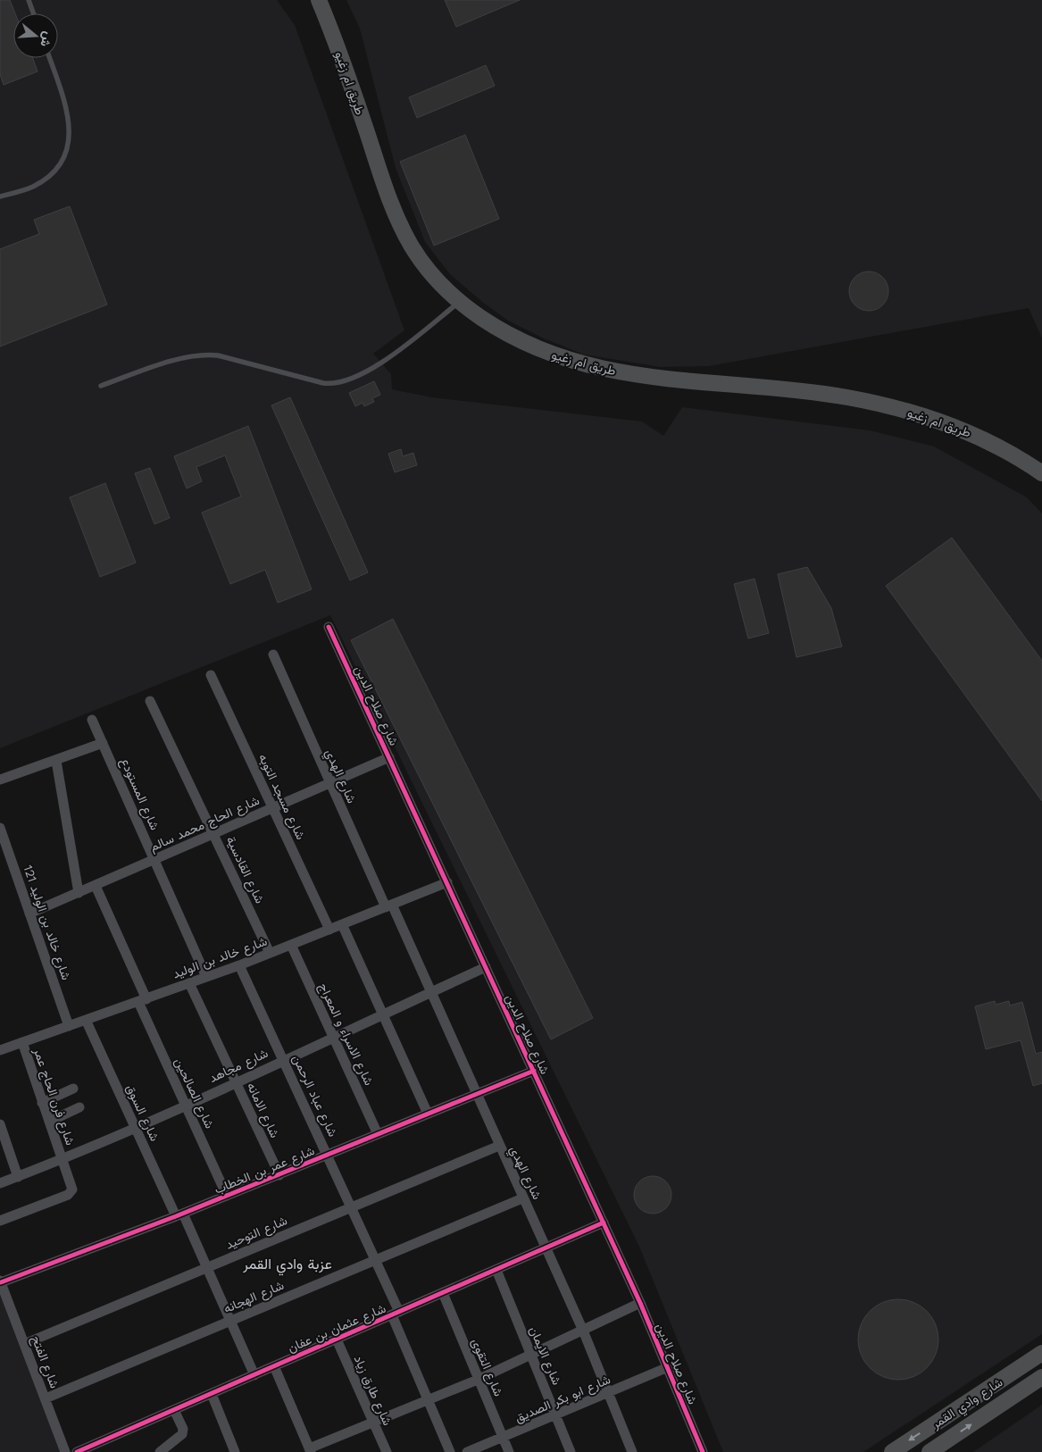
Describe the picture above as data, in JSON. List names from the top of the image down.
{
  "streets": {
    "main road": ["طريق ام زغيو", "شارع وادي القمر"],
    "street": [
      "شارع صلاح الدين",
      "شارع الهدي",
      "شارع المستودع",
      "شارع مسجد التوبه",
      "شارع الحاج محمد سالم",
      "شارع القادسية",
      "شارع خالد بن الوليد 121",
      "شارع خالد بن الوليد",
      "شارع الاسراء و المعراج",
      "شارع مجاهد",
      "شارع الصالحين",
      "شارع عباد الرحمن",
      "شارع فرن الحاج عمر",
      "شارع الامانه",
      "شارع السوق",
      "شارع عمر بن الخطاب",
      "شارع التوحيد",
      "شارع الهجانه",
      "شارع عثمان بن عفان",
      "شارع الايمان",
      "شارع الفتح",
      "شارع التقوى",
      "شارع طارق زياد",
      "شارع ابو بكر الصديق"
    ]
  },
  "crossings": [
    ["شارع صلاح الدين", "شارع الحاج محمد سالم"],
    ["شارع صلاح الدين", "شارع خالد بن الوليد"],
    ["شارع صلاح الدين", "شارع مجاهد"],
    ["شارع صلاح الدين", "شارع عمر بن الخطاب"],
    ["شارع صلاح الدين", "شارع عثمان بن عفان"],
    ["شارع صلاح الدين", "شارع ابو بكر الصديق"],
    ["شارع الهدي", "شارع الحاج محمد سالم"],
    ["شارع الهدي", "شارع خالد بن الوليد"],
    ["شارع الهدي", "شارع مجاهد"],
    ["شارع الهدي", "شارع عمر بن الخطاب"],
    ["شارع الهدي", "شارع التوحيد"],
    ["شارع الهدي", "شارع الهجانه"],
    ["شارع الهدي", "شارع عثمان بن عفان"],
    ["شارع الهدي", "شارع ابو بكر الصديق"],
    ["شارع المستودع", "شارع الحاج محمد سالم"],
    ["شارع المستودع", "شارع خالد بن الوليد"],
    ["شارع مسجد التوبه", "شارع الحاج محمد سالم"],
    ["شارع مسجد التوبه", "شارع خالد بن الوليد"],
    ["شارع الحاج محمد سالم", "شارع القادسية"],
    ["شارع الحاج محمد سالم", "شارع خالد بن الوليد 121"],
    ["شارع الحاج محمد سالم", "شارع الصالحين"],
    ["شارع القادسية", "شارع خالد بن الوليد"],
    ["شارع خالد بن الوليد 121", "شارع خالد بن الوليد"],
    ["شارع خالد بن الوليد", "شارع الاسراء و المعراج"],
    ["شارع خالد بن الوليد", "شارع الصالحين"],
    ["شارع خالد بن الوليد", "شارع عباد الرحمن"],
    ["شارع خالد بن الوليد", "شارع فرن الحاج عمر"],
    ["شارع خالد بن الوليد", "شارع الامانه"],
    ["شارع خالد بن الوليد", "شارع السوق"],
    ["شارع الاسراء و المعراج", "شارع مجاهد"],
    ["شارع الاسراء و المعراج", "شارع عمر بن الخطاب"],
    ["شارع مجاهد", "شارع الصالحين"],
    ["شارع مجاهد", "شارع عباد الرحمن"],
    ["شارع مجاهد", "شارع فرن الحاج عمر"],
    ["شارع مجاهد", "شارع الامانه"],
    ["شارع مجاهد", "شارع السوق"],
    ["شارع الصالحين", "شارع عمر بن الخطاب"],
    ["شارع عباد الرحمن", "شارع عمر بن الخطاب"],
    ["شارع عباد الرحمن", "شارع التوحيد"],
    ["شارع عباد الرحمن", "شارع الهجانه"],
    ["شارع عباد الرحمن", "شارع عثمان بن عفان"],
    ["شارع الامانه", "شارع عمر بن الخطاب"],
    ["شارع السوق", "شارع عمر بن الخطاب"],
    ["شارع السوق", "شارع التوحيد"],
    ["شارع السوق", "شارع الهجانه"],
    ["شارع السوق", "شارع عثمان بن عفان"],
    ["شارع عمر بن الخطاب", "شارع الفتح"],
    ["شارع التوحيد", "شارع الفتح"],
    ["شارع الهجانه", "شارع الفتح"],
    ["شارع عثمان بن عفان", "شارع الايمان"],
    ["شارع عثمان بن عفان", "شارع التقوى"],
    ["شارع عثمان بن عفان", "شارع طارق زياد"],
    ["شارع الايمان", "شارع ابو بكر الصديق"],
    ["شارع التقوى", "شارع ابو بكر الصديق"]
  ],
  "districts": ["عزبة وادي القمر"],
  "north": "right"
}
